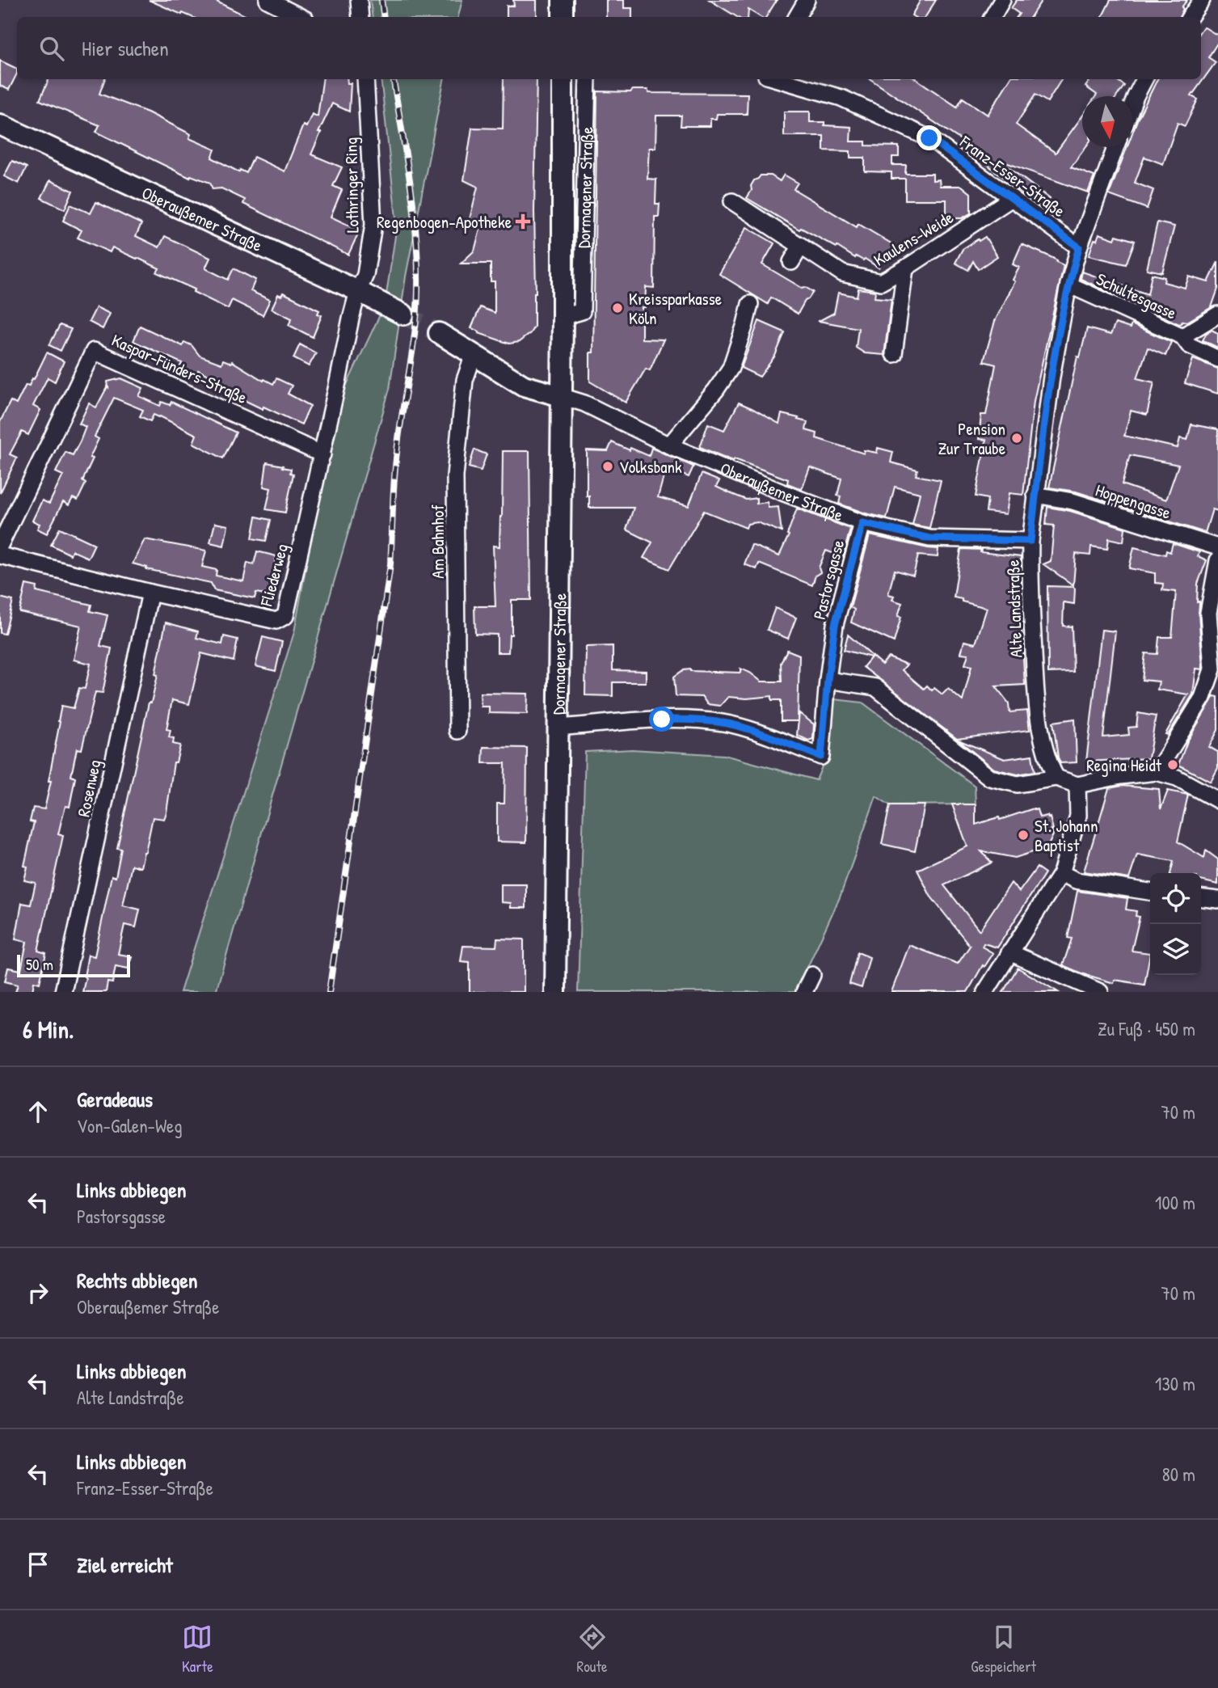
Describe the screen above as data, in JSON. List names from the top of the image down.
{
  "streets": {
    "main road": ["Dormagener Straße", "Oberaußemer Straße"],
    "street": [
      "Franz-Esser-Straße",
      "Lothringer Ring",
      "Kaulens-Weide",
      "Schultesgasse",
      "Kaspar-Fünders-Straße",
      "Hoppengasse",
      "Am Bahnhof",
      "Fliederweg",
      "Pastorsgasse",
      "Alte Landstraße",
      "Rosenweg"
    ]
  },
  "crossings": [
    ["Franz-Esser-Straße", "Kaulens-Weide"],
    ["Franz-Esser-Straße", "Alte Landstraße"],
    ["Lothringer Ring", "Oberaußemer Straße"],
    ["Lothringer Ring", "Fliederweg"],
    ["Dormagener Straße", "Oberaußemer Straße"],
    ["Dormagener Straße", "Pastorsgasse"],
    ["Oberaußemer Straße", "Am Bahnhof"],
    ["Oberaußemer Straße", "Fliederweg"],
    ["Oberaußemer Straße", "Pastorsgasse"],
    ["Oberaußemer Straße", "Alte Landstraße"],
    ["Schultesgasse", "Alte Landstraße"],
    ["Kaspar-Fünders-Straße", "Fliederweg"],
    ["Hoppengasse", "Alte Landstraße"],
    ["Fliederweg", "Rosenweg"]
  ],
  "places": {
    "health": ["Regenbogen-Apotheke"],
    "other": [
      "Kreissparkasse Köln",
      "Pension Zur Traube",
      "Volksbank",
      "Regina Heidt",
      "St. Johann Baptist"
    ]
  },
  "scale_bar": "50 m",
  "north": "bottom",
  "page": {
    "search": "Hier suchen",
    "scale": "50 m",
    "heading": ["6 Min.", "Zu Fuß · 450 m"],
    "list": [
      ["Geradeaus", "Von-Galen-Weg", "70 m"],
      ["Links abbiegen", "Pastorsgasse", "100 m"],
      ["Rechts abbiegen", "Oberaußemer Straße", "70 m"],
      ["Links abbiegen", "Alte Landstraße", "130 m"],
      ["Links abbiegen", "Franz-Esser-Straße", "80 m"],
      "Ziel erreicht"
    ],
    "nav": ["Karte", "Route", "Gespeichert"]
  }
}
